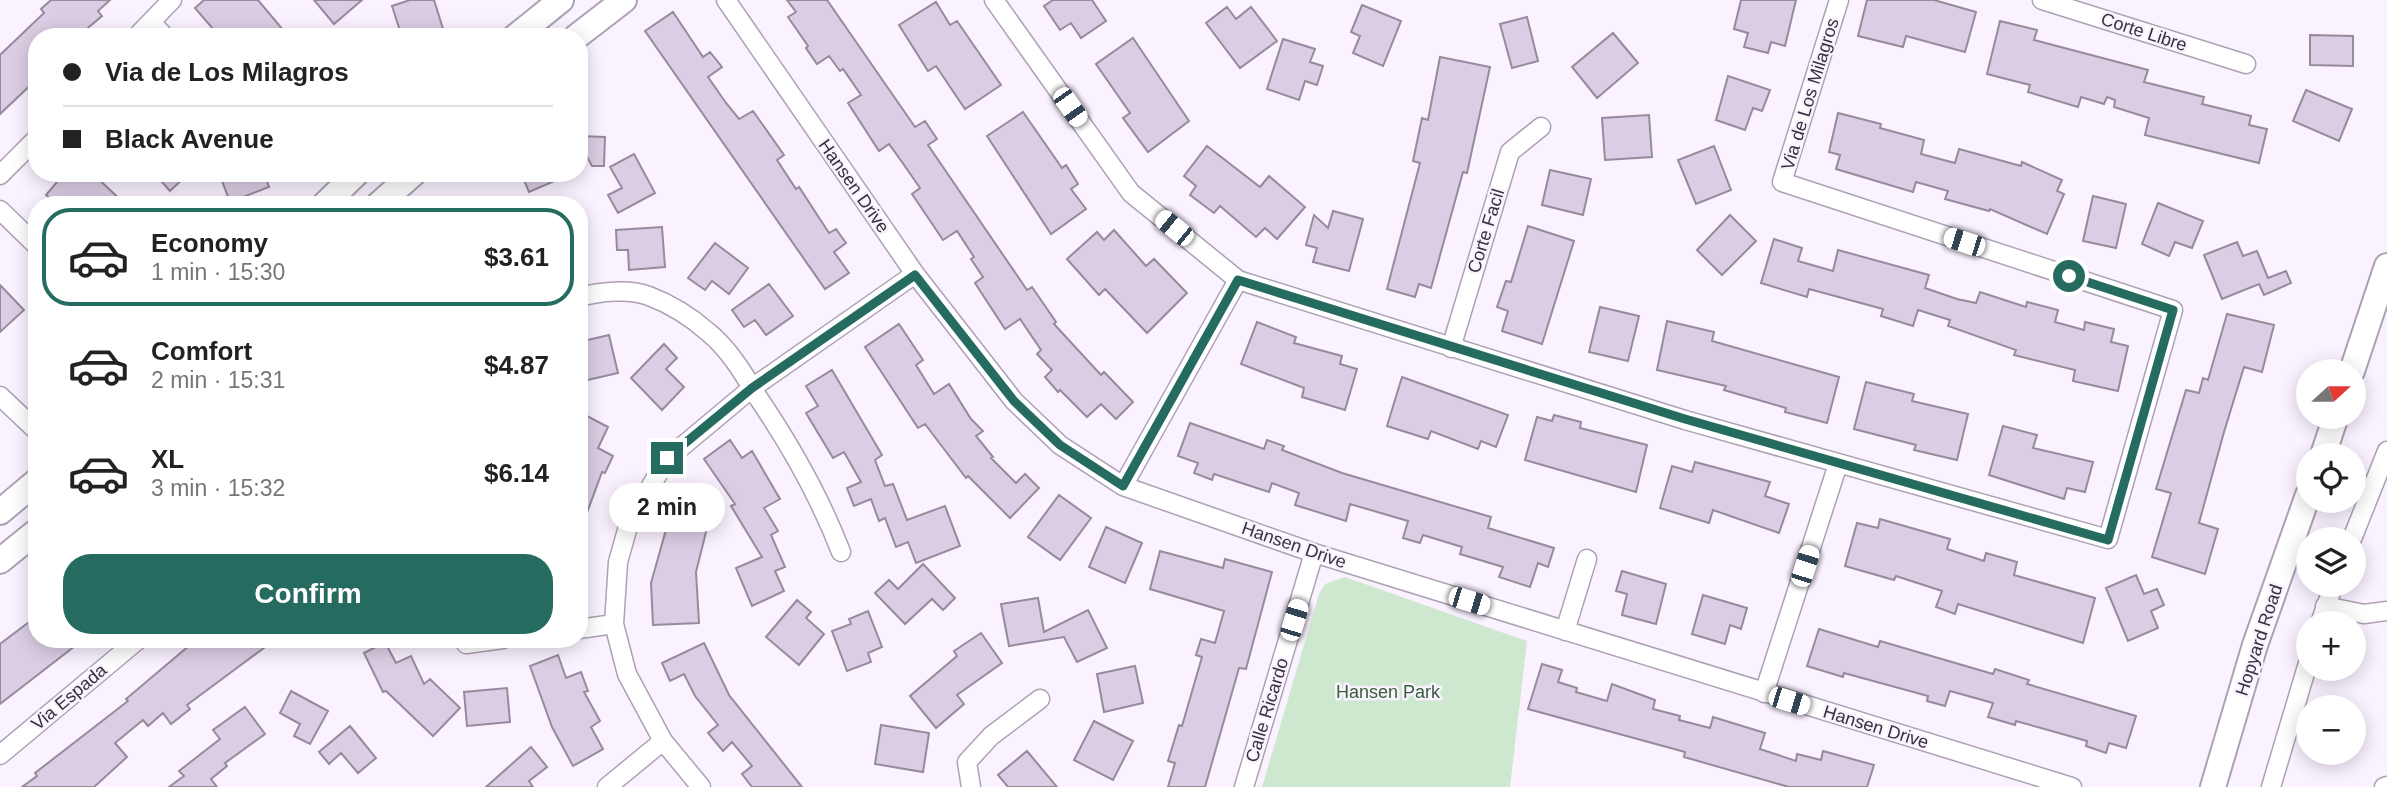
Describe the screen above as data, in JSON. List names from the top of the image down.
{
  "streets": {
    "main road": ["Hopyard Road"],
    "street": [
      "Corte Libre",
      "Via de Los Milagros",
      "Hansen Drive",
      "Corte Facil",
      "Via Espada",
      "Calle Ricardo"
    ]
  },
  "crossings": [
    ["Hansen Drive", "Calle Ricardo"]
  ],
  "parks": ["Hansen Park"],
  "north": "right",
  "page": {
    "banner": ["Via de Los Milagros", "Black Avenue"],
    "list": [
      {
        "name": "Economy",
        "note": "1 min · 15:30",
        "value": "$3.61"
      },
      {
        "name": "Comfort",
        "note": "2 min · 15:31",
        "value": "$4.87"
      },
      {
        "name": "XL",
        "note": "3 min · 15:32",
        "value": "$6.14"
      }
    ],
    "map_buttons": ["+", "−"],
    "bubble": "2 min",
    "buttons": "Confirm"
  }
}
